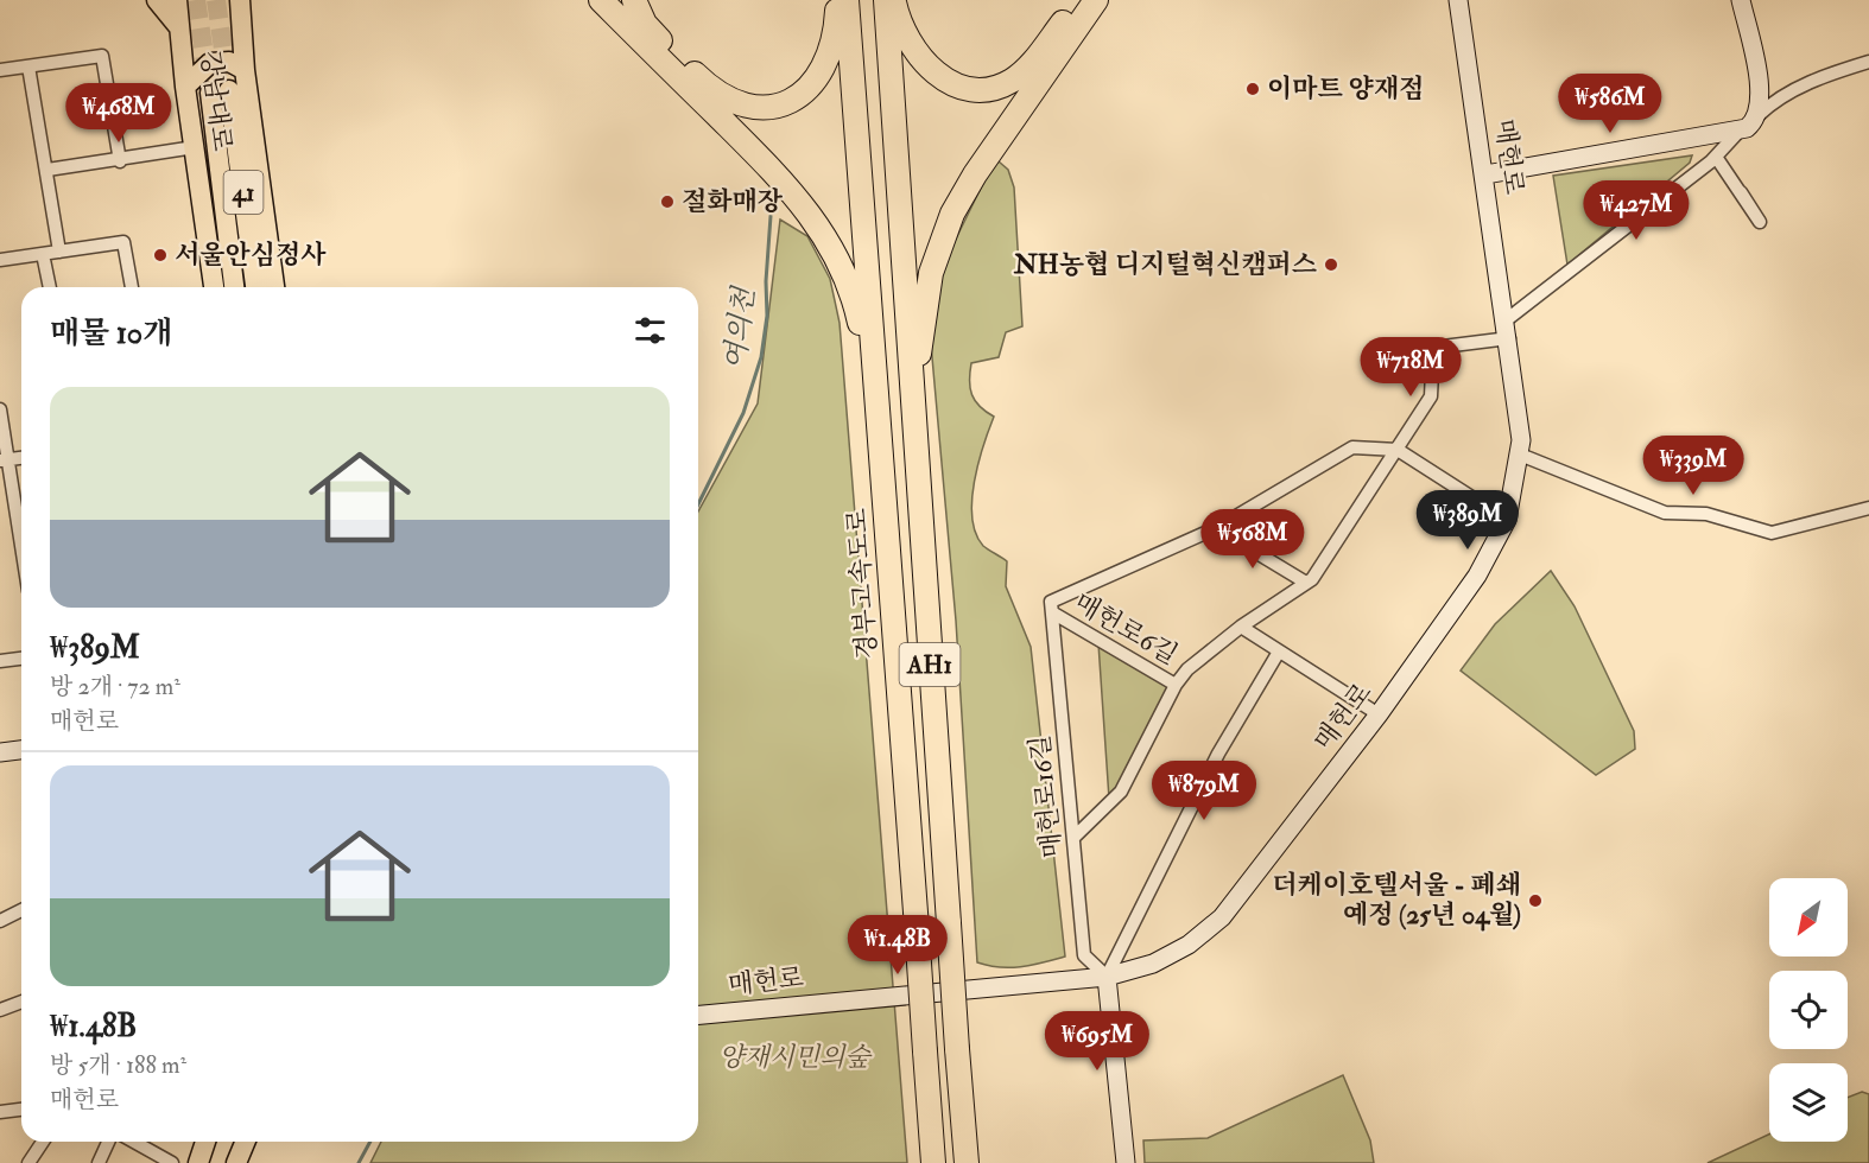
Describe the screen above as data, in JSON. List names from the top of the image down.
{
  "streets": {
    "highway": ["경부고속도로", "AH1"],
    "main road": ["강남대로", "매헌로", "41"],
    "street": ["매헌로6길", "매헌로16길"]
  },
  "crossings": [
    ["매헌로", "매헌로6길"],
    ["매헌로", "매헌로16길"],
    ["매헌로6길", "매헌로16길"]
  ],
  "water": ["여의천"],
  "parks": ["양재시민의숲"],
  "places": [
    "이마트 양재점",
    "절화매장",
    "서울안심정사",
    "NH농협 디지털혁신캠퍼스",
    "더케이호텔서울 - 폐쇄 예정 (25년 04월)"
  ],
  "north": "bottom left",
  "page": {
    "price": [
      "₩586M",
      "₩468M",
      "₩427M",
      "₩718M",
      "₩339M",
      "₩389M",
      "₩568M",
      "₩879M",
      "₩1.48B",
      "₩695M"
    ],
    "heading": "매물 10개",
    "list": [
      {
        "name": "₩389M",
        "note": "방 2개 · 72 m² · 매헌로"
      },
      {
        "name": "₩1.48B",
        "note": "방 5개 · 188 m² · 매헌로"
      }
    ]
  }
}
